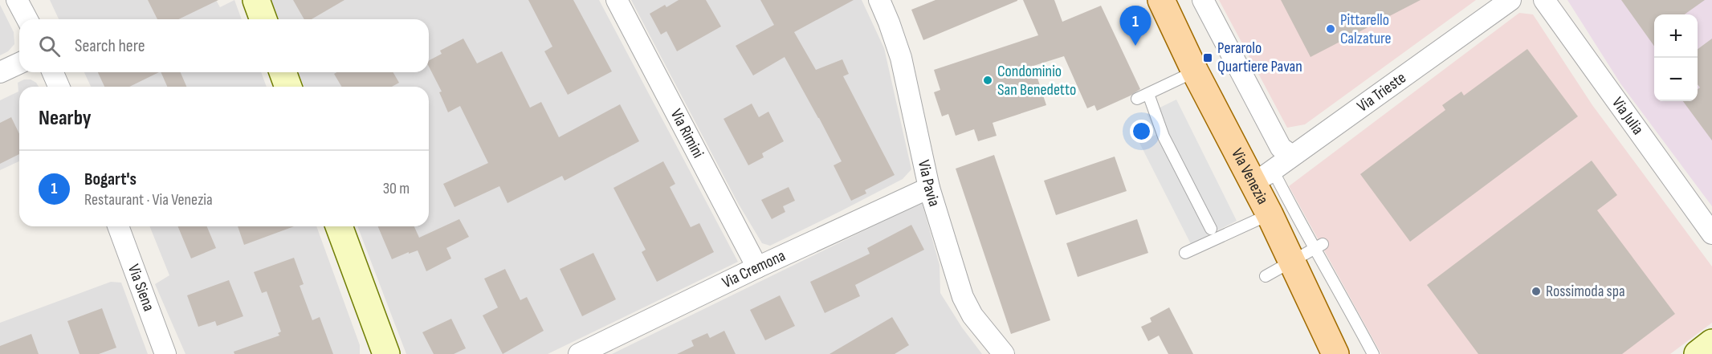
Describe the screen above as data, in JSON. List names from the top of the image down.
{
  "streets": {
    "main road": ["Via Venezia"],
    "street": [
      "Via Trieste",
      "Via Julia",
      "Via Rimini",
      "Via Pavia",
      "Via Cremona",
      "Via Siena"
    ]
  },
  "crossings": [
    ["Via Trieste", "Via Venezia"],
    ["Via Rimini", "Via Cremona"],
    ["Via Pavia", "Via Cremona"]
  ],
  "places": {
    "other": ["Pittarello Calzature", "Condominio San Benedetto", "Rossimoda spa"],
    "transit": ["Perarolo Quartiere Pavan"]
  },
  "page": {
    "pins": "1",
    "map_buttons": ["+", "−"],
    "search": "Search here",
    "heading": "Nearby",
    "list": [
      {
        "mark": "1",
        "name": "Bogart's",
        "note": "Restaurant · Via Venezia",
        "value": "30 m"
      }
    ]
  }
}
